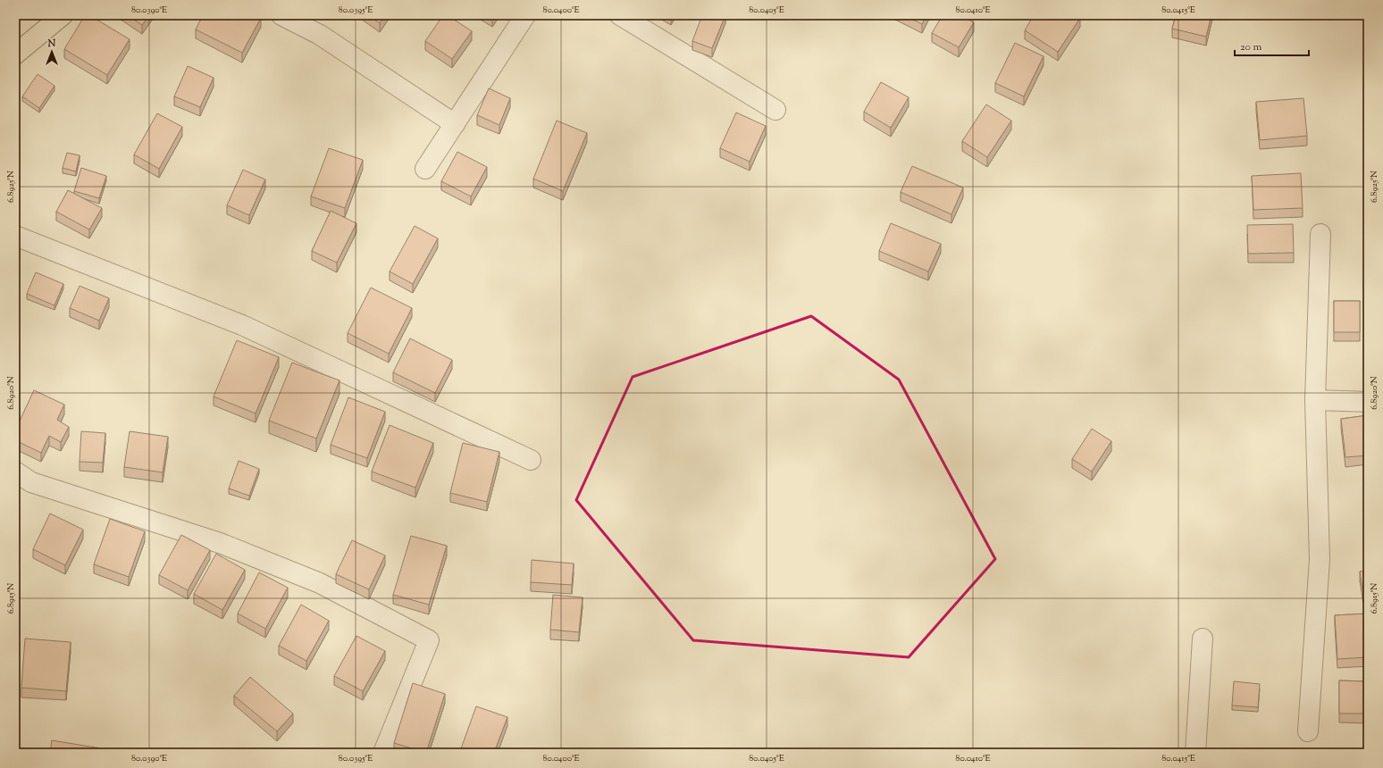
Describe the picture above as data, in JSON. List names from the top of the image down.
{
  "scale_bar": "20 m",
  "north": "top",
  "coordinates": [
    "80.0390°E",
    "80.0395°E",
    "80.0400°E",
    "80.0405°E",
    "80.0410°E",
    "80.0415°E",
    "6.8925°N",
    "6.8920°N",
    "6.8915°N"
  ]
}
